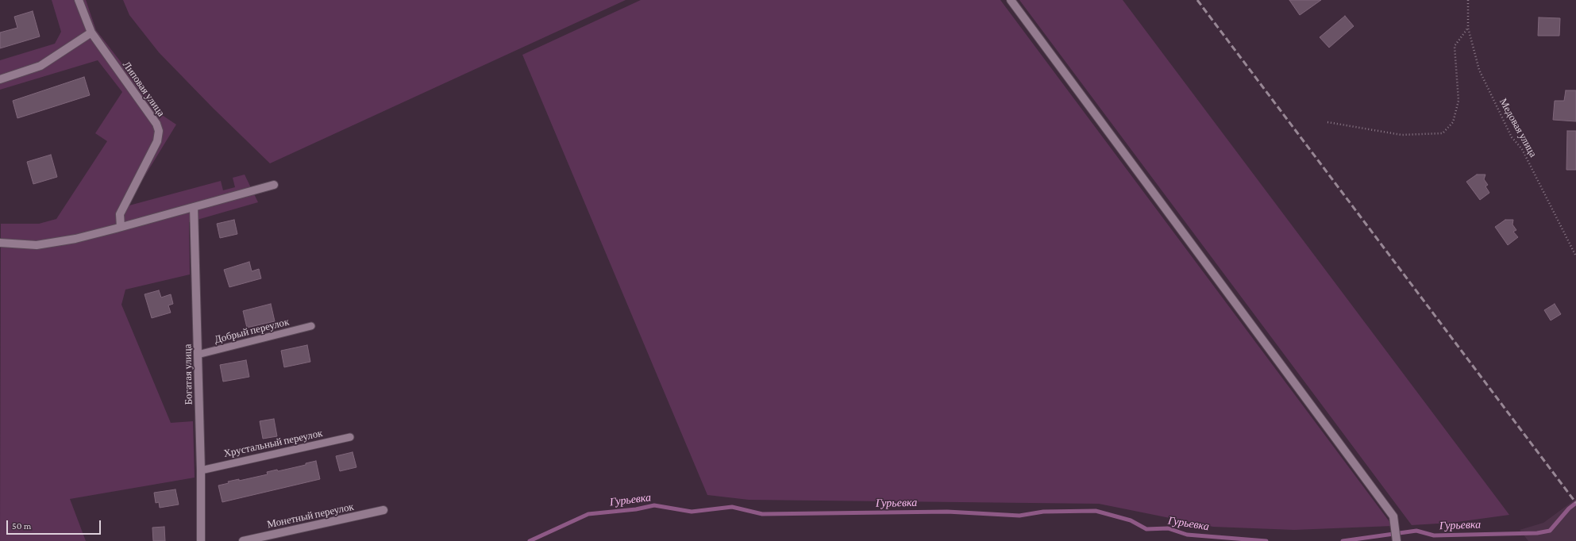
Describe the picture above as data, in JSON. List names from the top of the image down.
{
  "streets": {
    "street": ["Липовая улица", "Богатая улица", "Монетный переулок"],
    "lane": ["Добрый переулок", "Хрустальный переулок"],
    "path": ["Медовая улица"]
  },
  "crossings": [
    ["Добрый переулок", "Богатая улица"],
    ["Богатая улица", "Хрустальный переулок"]
  ],
  "water": ["Гурьевка"],
  "scale_bar": "50 m"
}
